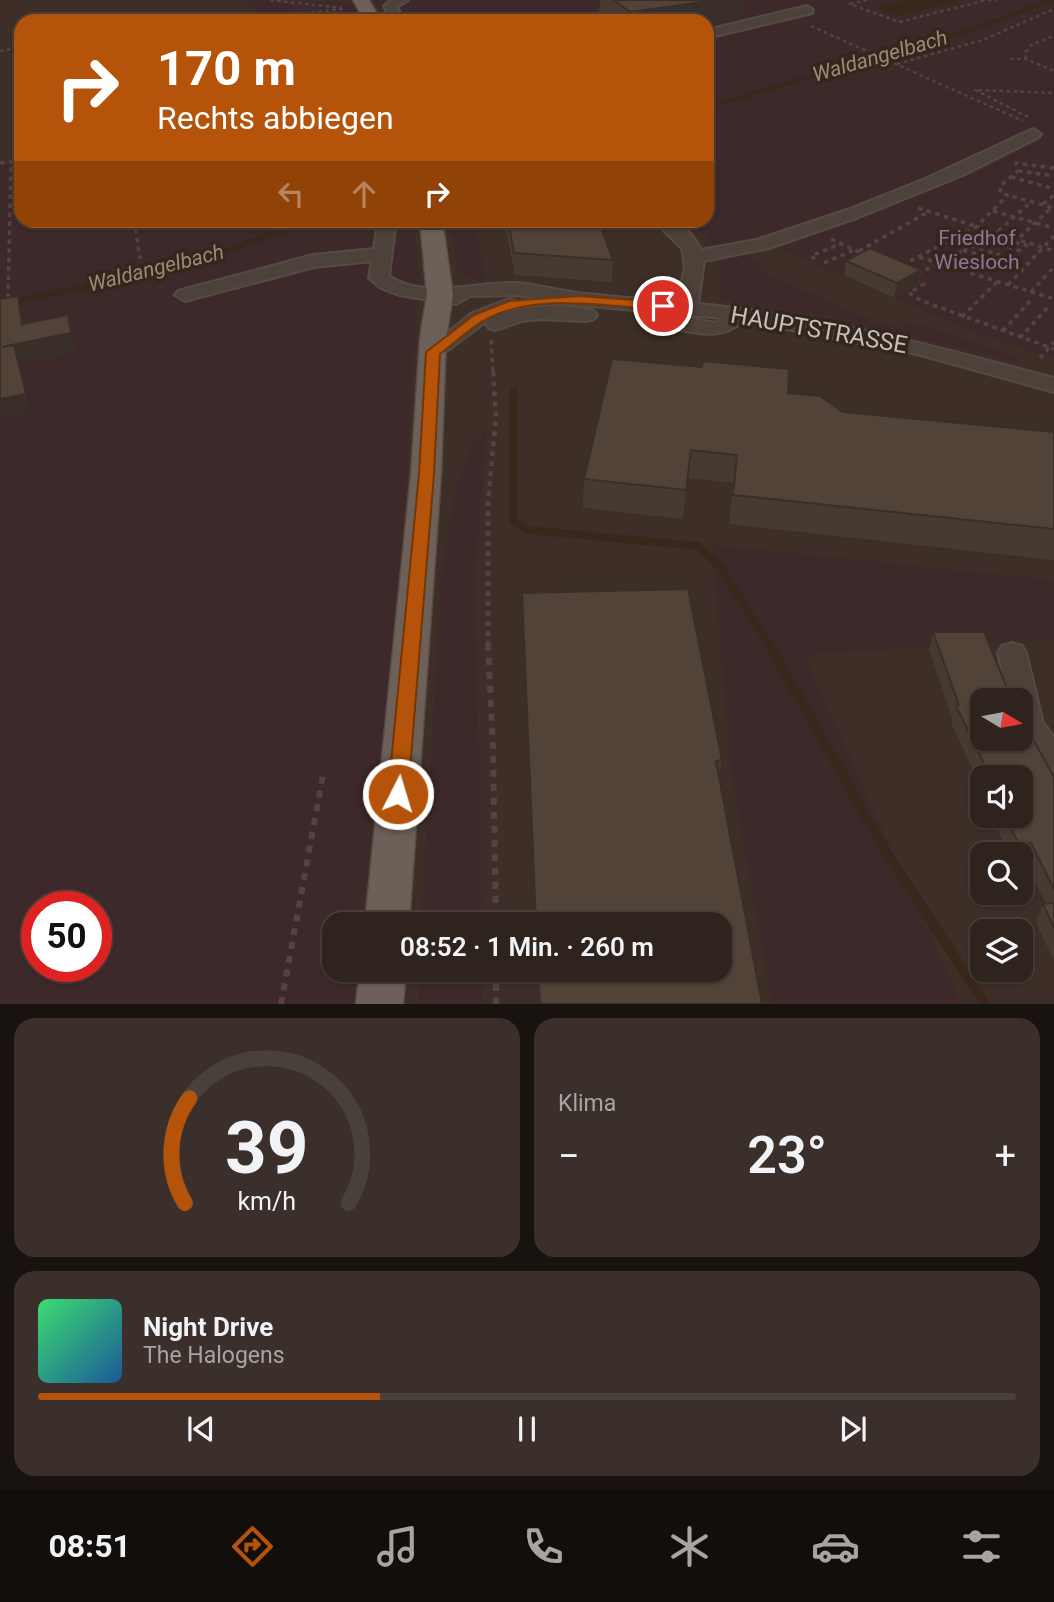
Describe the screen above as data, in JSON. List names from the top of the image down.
{
  "streets": {
    "street": ["HAUPTSTRASSE"]
  },
  "water": ["Waldangelbach"],
  "parks": ["Friedhof Wiesloch"],
  "north": "right",
  "page": {
    "turn": ["170 m", "Rechts abbiegen"],
    "limit": "50",
    "trip": "08:52 · 1 Min. · 260 m",
    "tile": "Klima",
    "heat": ["−", "23°", "+"],
    "song": ["Night Drive", "The Halogens"],
    "tabs": "08:51",
    "gauge": ["39", "km/h"]
  }
}
